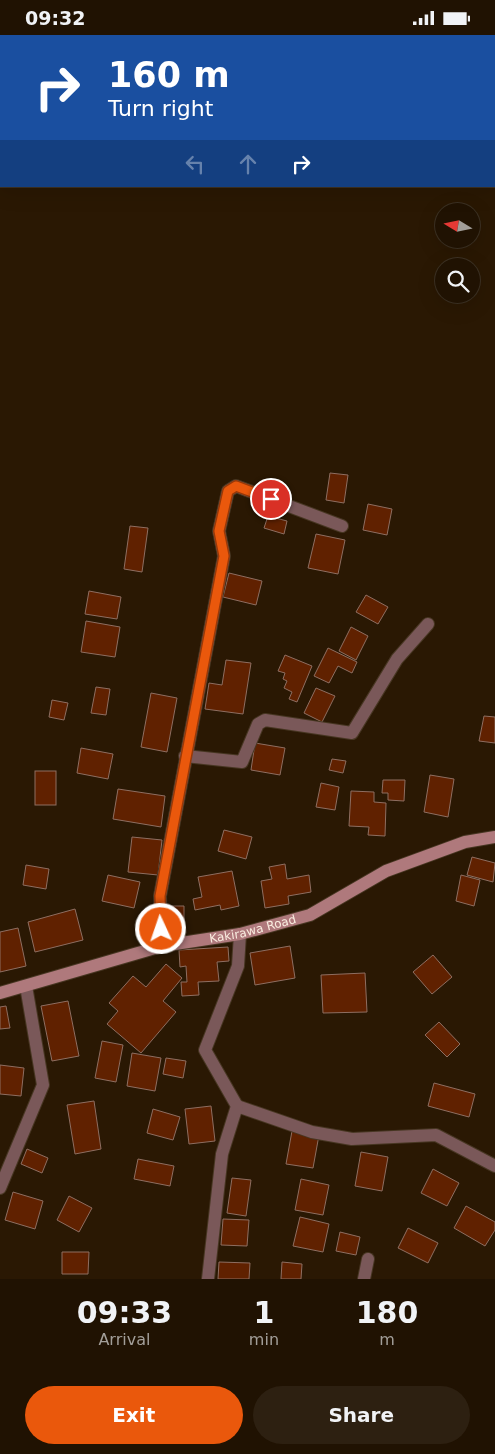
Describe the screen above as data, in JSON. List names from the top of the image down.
{
  "streets": {
    "street": ["Kakirawa Road"]
  },
  "north": "left",
  "page": {
    "status": "09:32",
    "turn": ["160 m", "Turn right"],
    "eta": [
      "09:33",
      "Arrival",
      "1",
      "min",
      "180",
      "m"
    ],
    "buttons": ["Exit", "Share"]
  }
}
